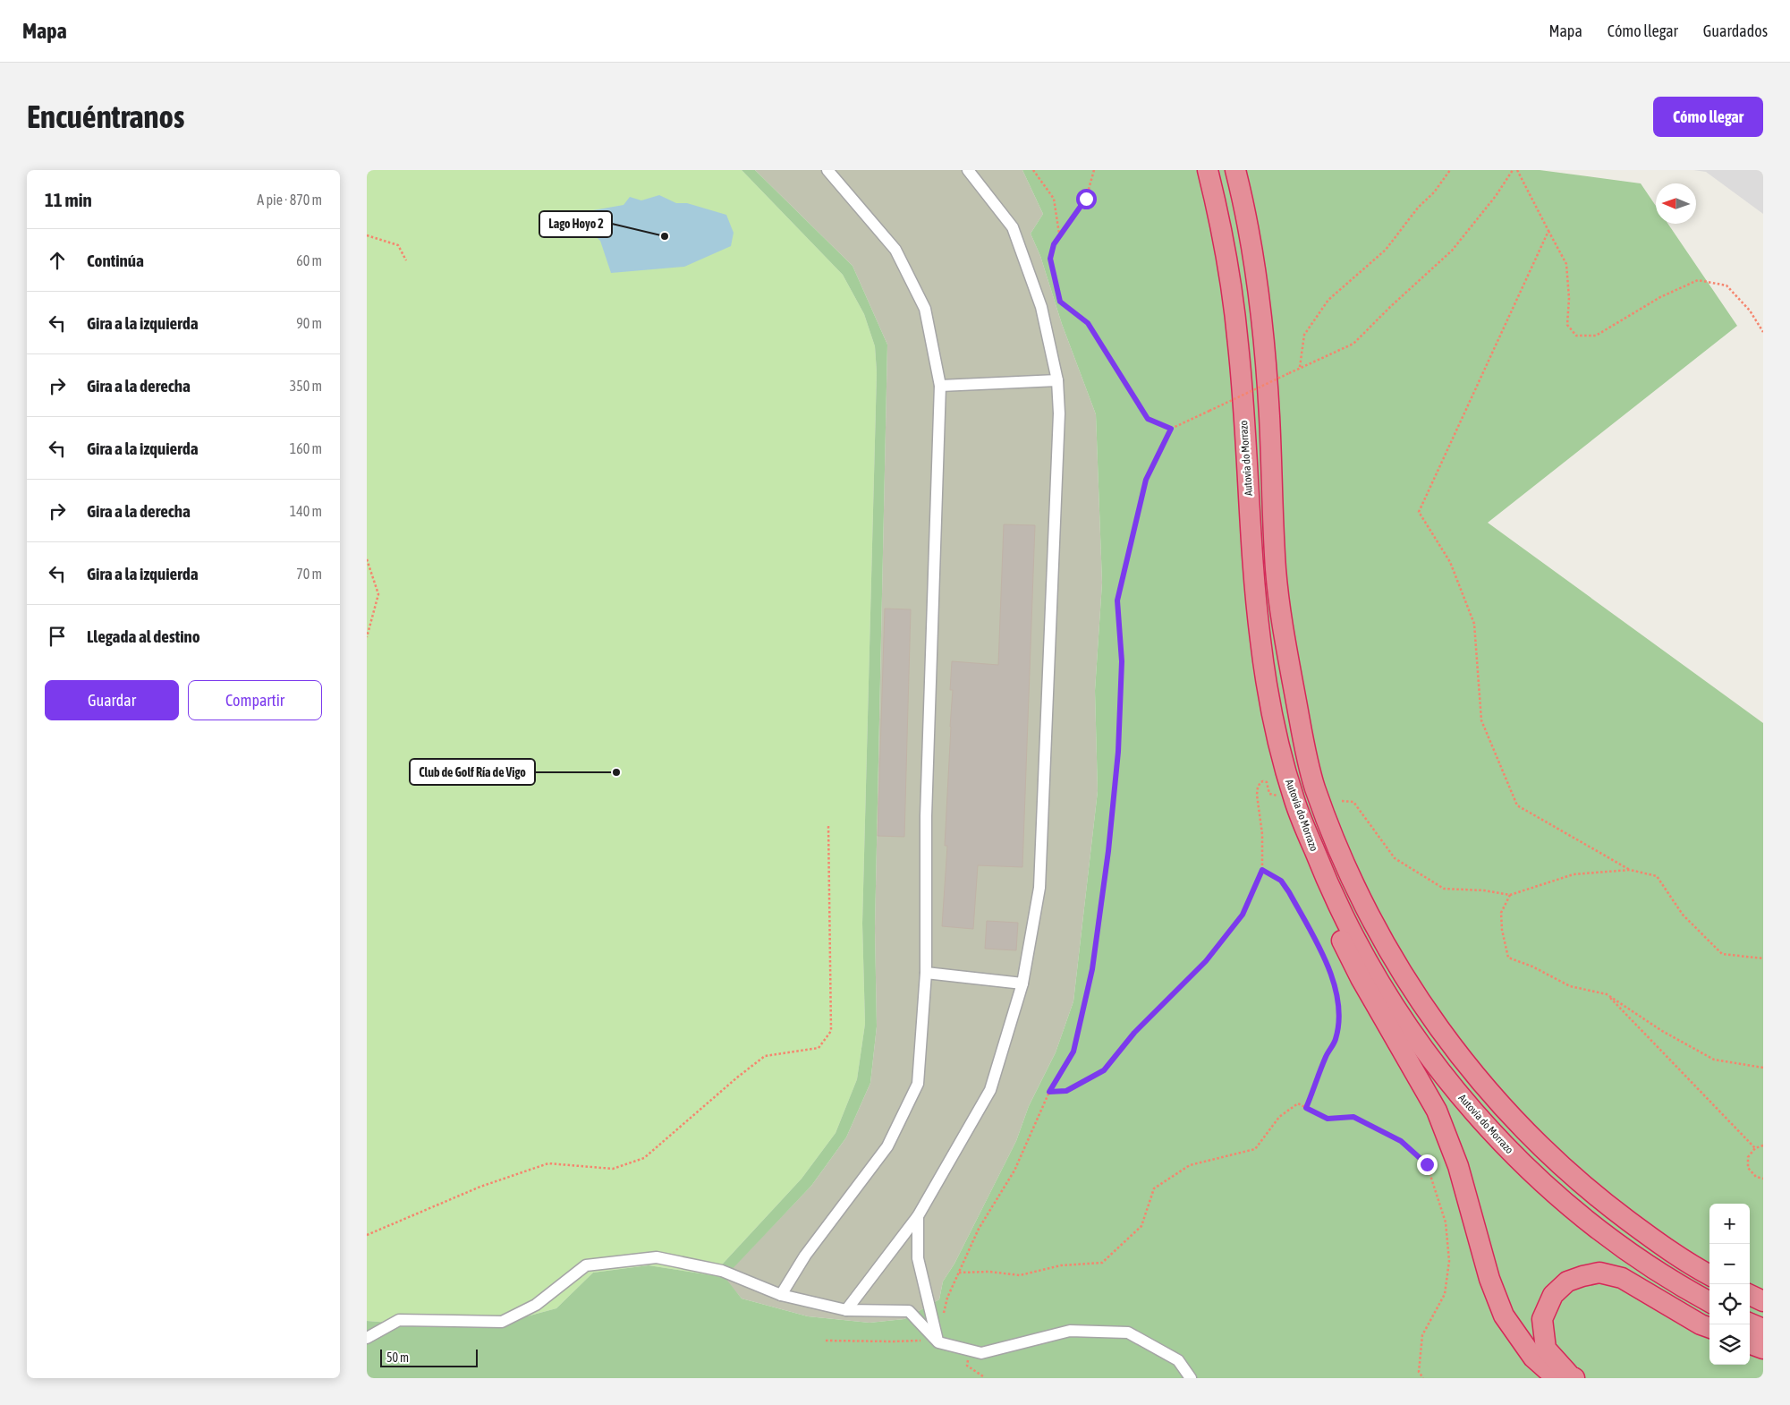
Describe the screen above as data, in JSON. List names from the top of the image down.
{
  "streets": {
    "highway": ["Autovía do Morrazo"]
  },
  "places": ["Lago Hoyo 2", "Club de Golf Ría de Vigo"],
  "scale_bar": "50 m",
  "north": "left",
  "page": {
    "header": "Mapa",
    "nav": ["Mapa", "Cómo llegar", "Guardados"],
    "buttons": [
      "Cómo llegar",
      ["Guardar", "Compartir"]
    ],
    "title": "Encuéntranos",
    "heading": ["11 min", "A pie · 870 m"],
    "list": [
      ["Continúa", "60 m"],
      ["Gira a la izquierda", "90 m"],
      ["Gira a la derecha", "350 m"],
      ["Gira a la izquierda", "160 m"],
      ["Gira a la derecha", "140 m"],
      ["Gira a la izquierda", "70 m"],
      "Llegada al destino"
    ],
    "map_buttons": ["+", "−"],
    "scale": "50 m"
  }
}
